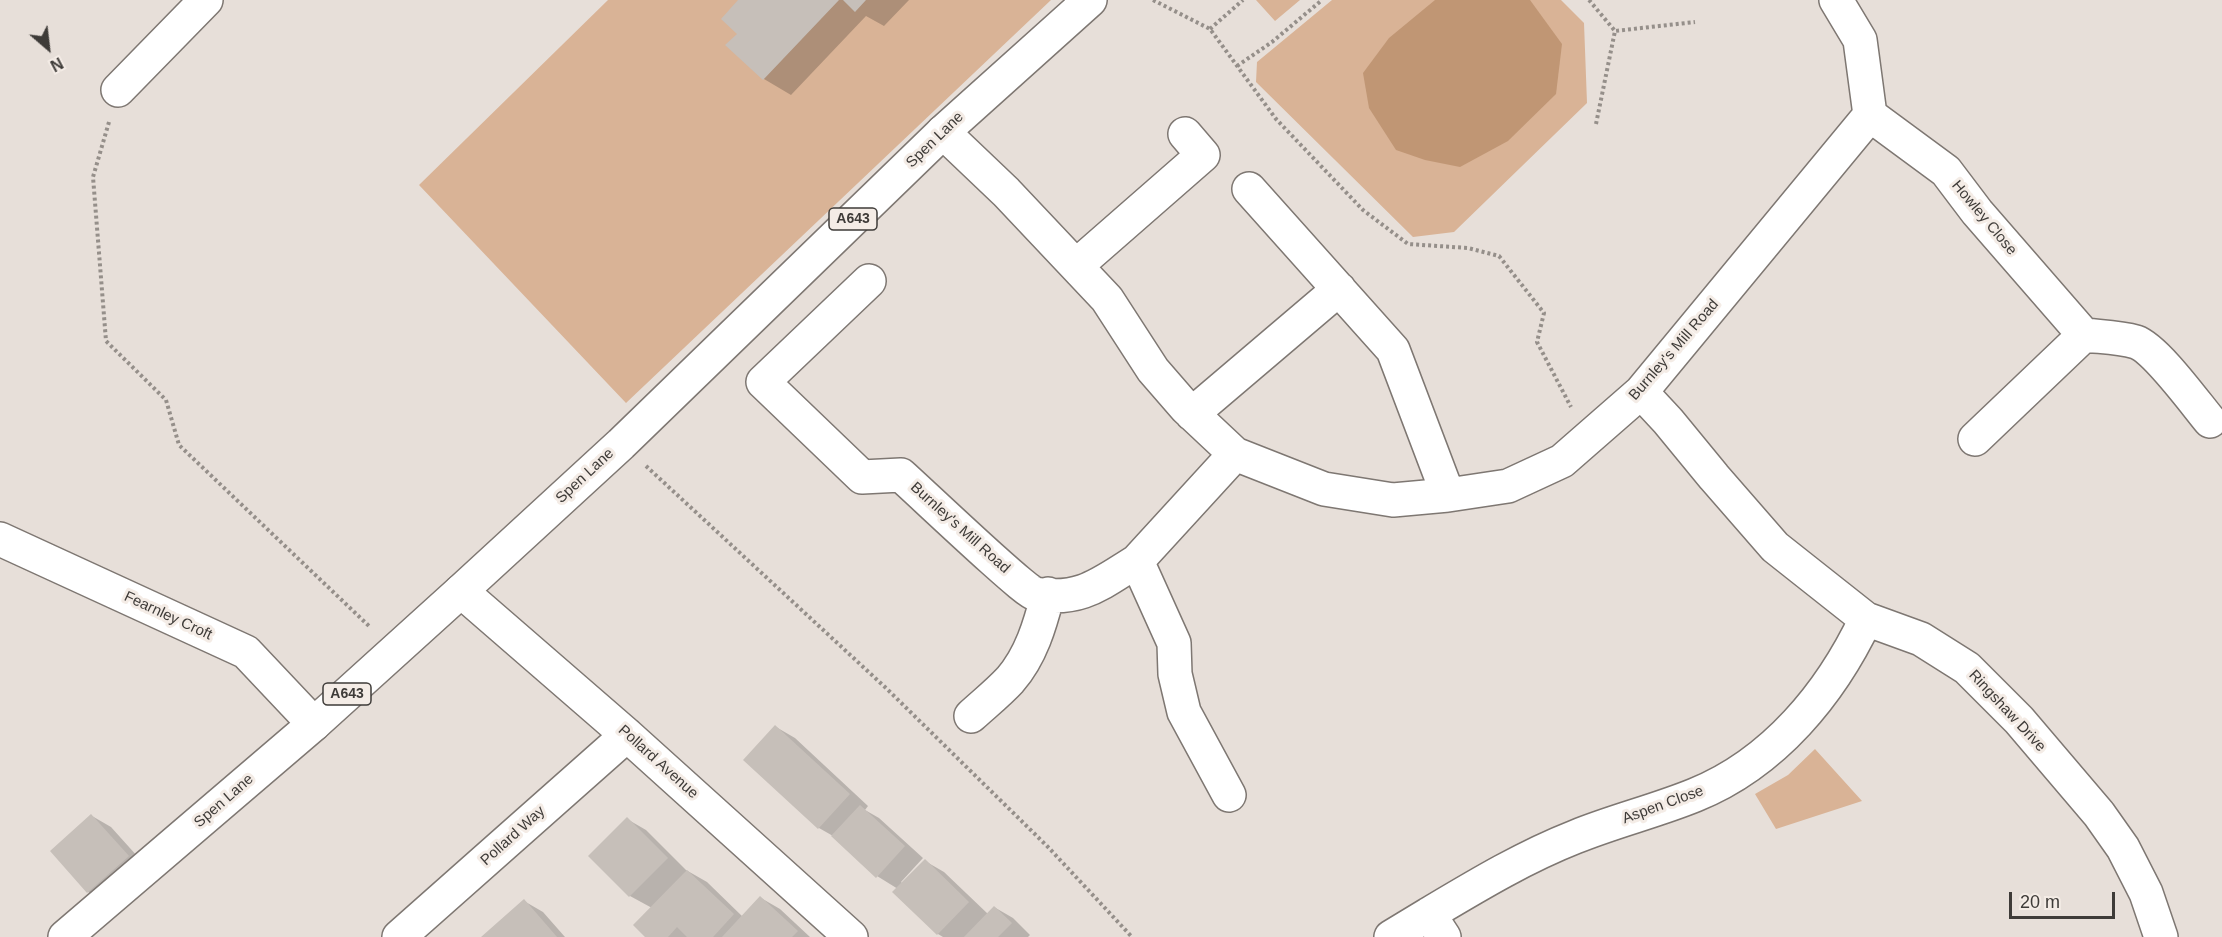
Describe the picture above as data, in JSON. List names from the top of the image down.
{
  "streets": {
    "street": [
      "Spen Lane",
      "Howley Close",
      "A643",
      "Burnley's Mill Road",
      "Fearnley Croft",
      "Ringshaw Drive",
      "Pollard Avenue",
      "Aspen Close",
      "Pollard Way"
    ]
  },
  "crossings": [
    ["Spen Lane", "Burnley's Mill Road"],
    ["Spen Lane", "Fearnley Croft"],
    ["Spen Lane", "Pollard Avenue"],
    ["Howley Close", "Burnley's Mill Road"],
    ["Burnley's Mill Road", "Ringshaw Drive"],
    ["Ringshaw Drive", "Aspen Close"],
    ["Pollard Avenue", "Pollard Way"]
  ],
  "scale_bar": "20 m",
  "north": "bottom right"
}
